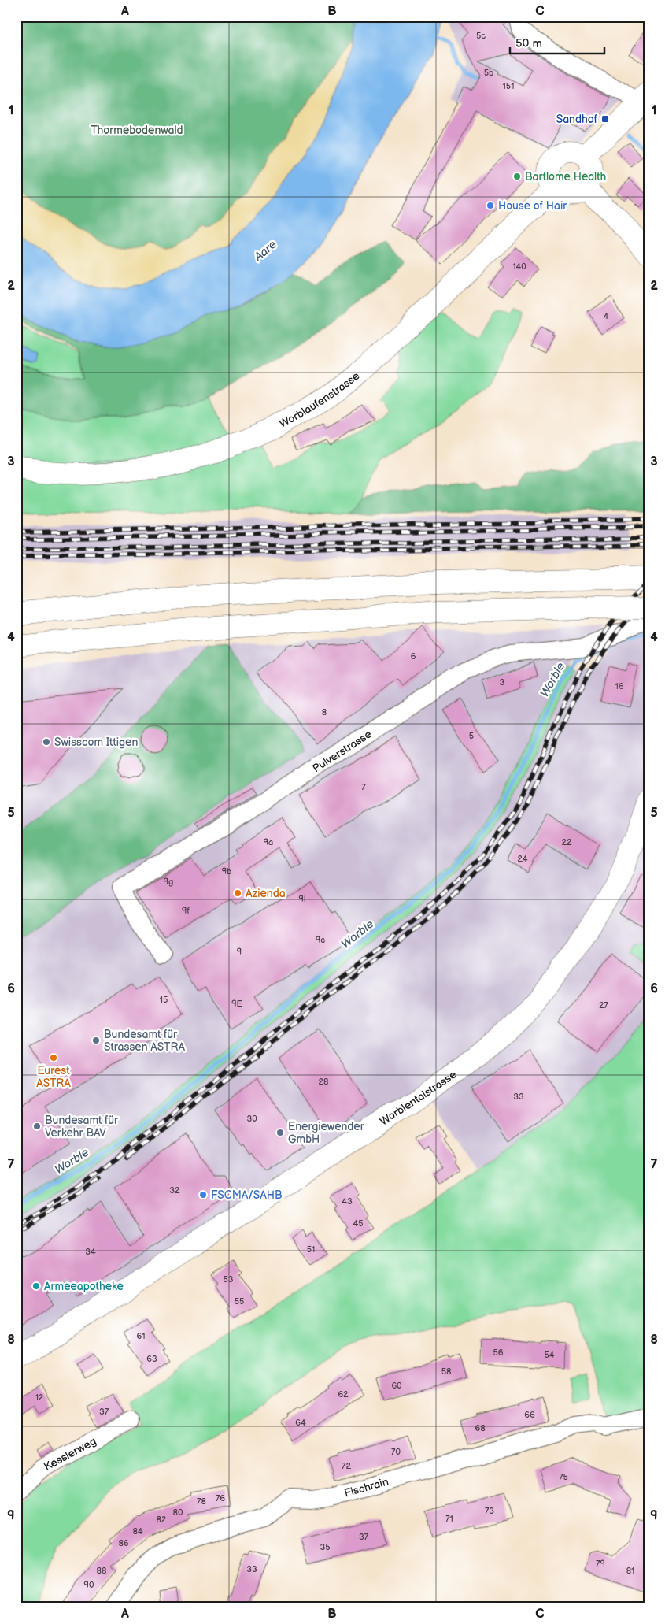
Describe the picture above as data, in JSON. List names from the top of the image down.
{
  "streets": {
    "main road": ["Worblaufenstrasse", "Worblentalstrasse"],
    "street": ["Pulverstrasse", "Kesslerweg", "Fischrain"]
  },
  "water": ["Aare", "Worble"],
  "parks": ["Thormebodenwald"],
  "places": {
    "transit": ["Sandhof"],
    "other": [
      "Bartlome Health",
      "House of Hair",
      "Swisscom Ittigen",
      "Azienda",
      "Bundesamt für Strassen ASTRA",
      "Eurest ASTRA",
      "Bundesamt für Verkehr BAV",
      "Energiewender GmbH",
      "FSCMA/SAHB",
      "Armeeapotheke"
    ]
  },
  "house_numbers": [
    "5c",
    "5b",
    "151",
    "140",
    "4",
    "6",
    "3",
    "16",
    "8",
    "5",
    "7",
    "9a",
    "22",
    "24",
    "9b",
    "9g",
    "9l",
    "9f",
    "9c",
    "9",
    "15",
    "9E",
    "27",
    "28",
    "33",
    "30",
    "32",
    "43",
    "45",
    "51",
    "34",
    "53",
    "55",
    "61",
    "56",
    "54",
    "63",
    "58",
    "60",
    "62",
    "12",
    "37",
    "66",
    "64",
    "68",
    "70",
    "72",
    "75",
    "76",
    "78",
    "73",
    "80",
    "71",
    "82",
    "84",
    "37",
    "86",
    "35",
    "79",
    "33",
    "88",
    "81",
    "90"
  ],
  "scale_bar": "50 m",
  "grid": {
    "columns": ["A", "B", "C"],
    "rows": [
      "1",
      "2",
      "3",
      "4",
      "5",
      "6",
      "7",
      "8",
      "9"
    ]
  }
}
